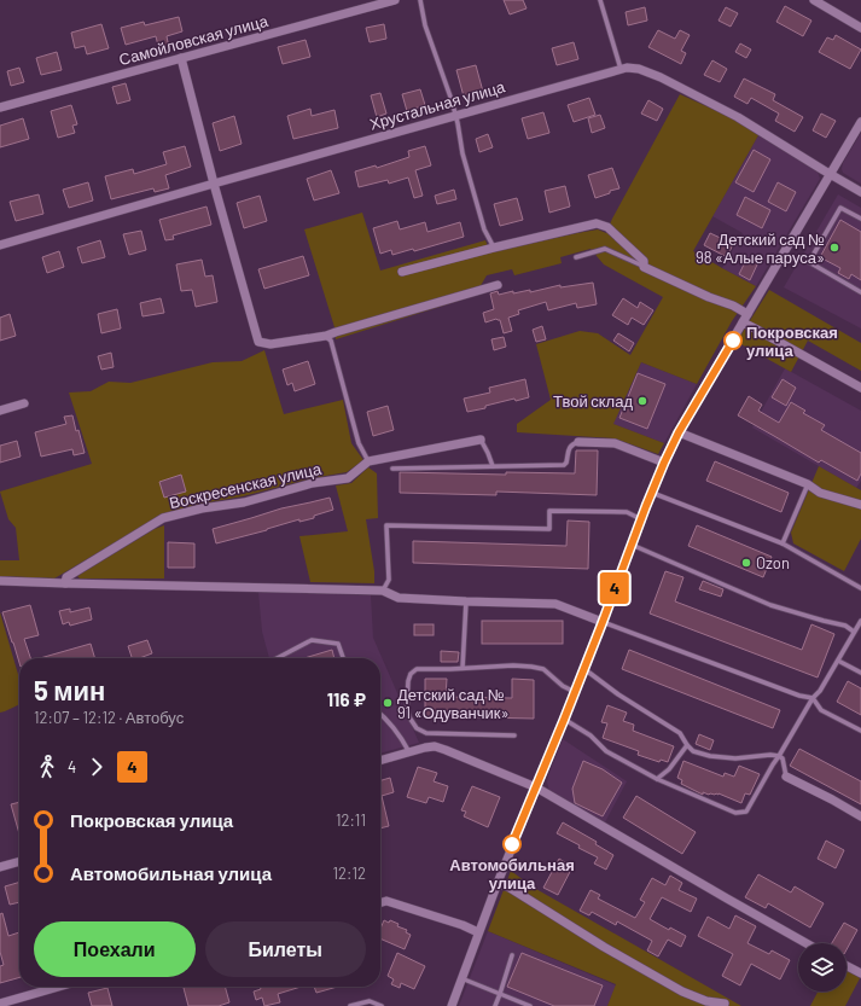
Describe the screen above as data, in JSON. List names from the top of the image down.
{
  "streets": {
    "street": ["Самойловская улица", "Хрустальная улица", "Воскресенская улица"]
  },
  "places": [
    "Детский сад № 98 «Алые паруса»",
    "Покровская улица",
    "Твой склад",
    "Ozon",
    "Детский сад № 91 «Одуванчик»",
    "Автомобильная улица"
  ],
  "lines": ["bus line 4"],
  "page": {
    "on_map": "4",
    "heading": ["5 мин", "12:07 – 12:12 · Автобус", "116 ₽"],
    "legs": ["4", "4"],
    "list": [
      {
        "name": "Покровская улица",
        "value": "12:11"
      },
      {
        "name": "Автомобильная улица",
        "value": "12:12"
      }
    ],
    "buttons": ["Поехали", "Билеты"]
  }
}
